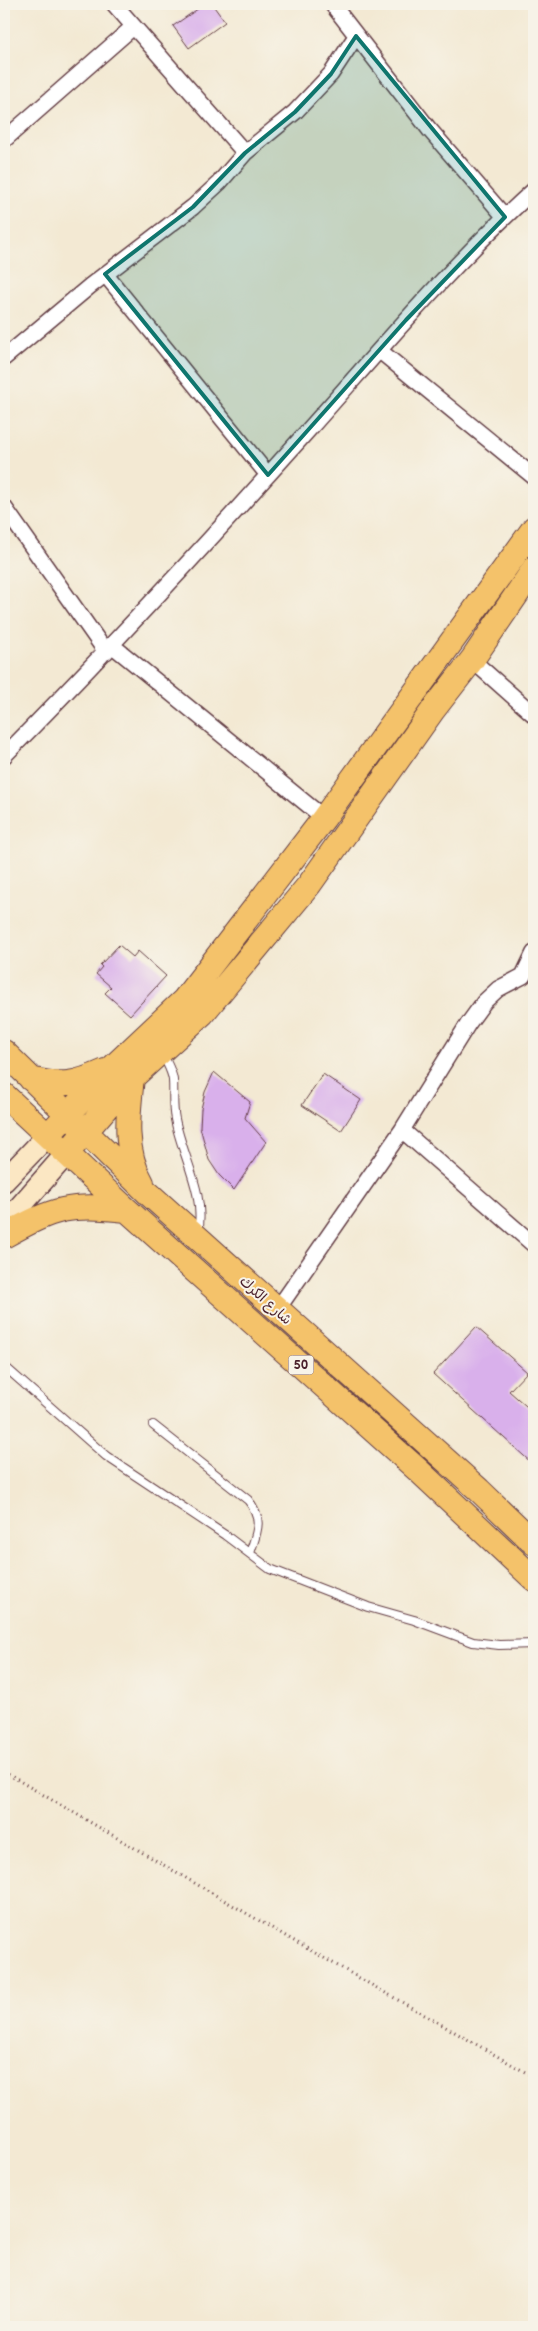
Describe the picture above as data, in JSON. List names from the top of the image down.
{
  "streets": {
    "main road": ["شارع الكرك", "50"]
  }
}
